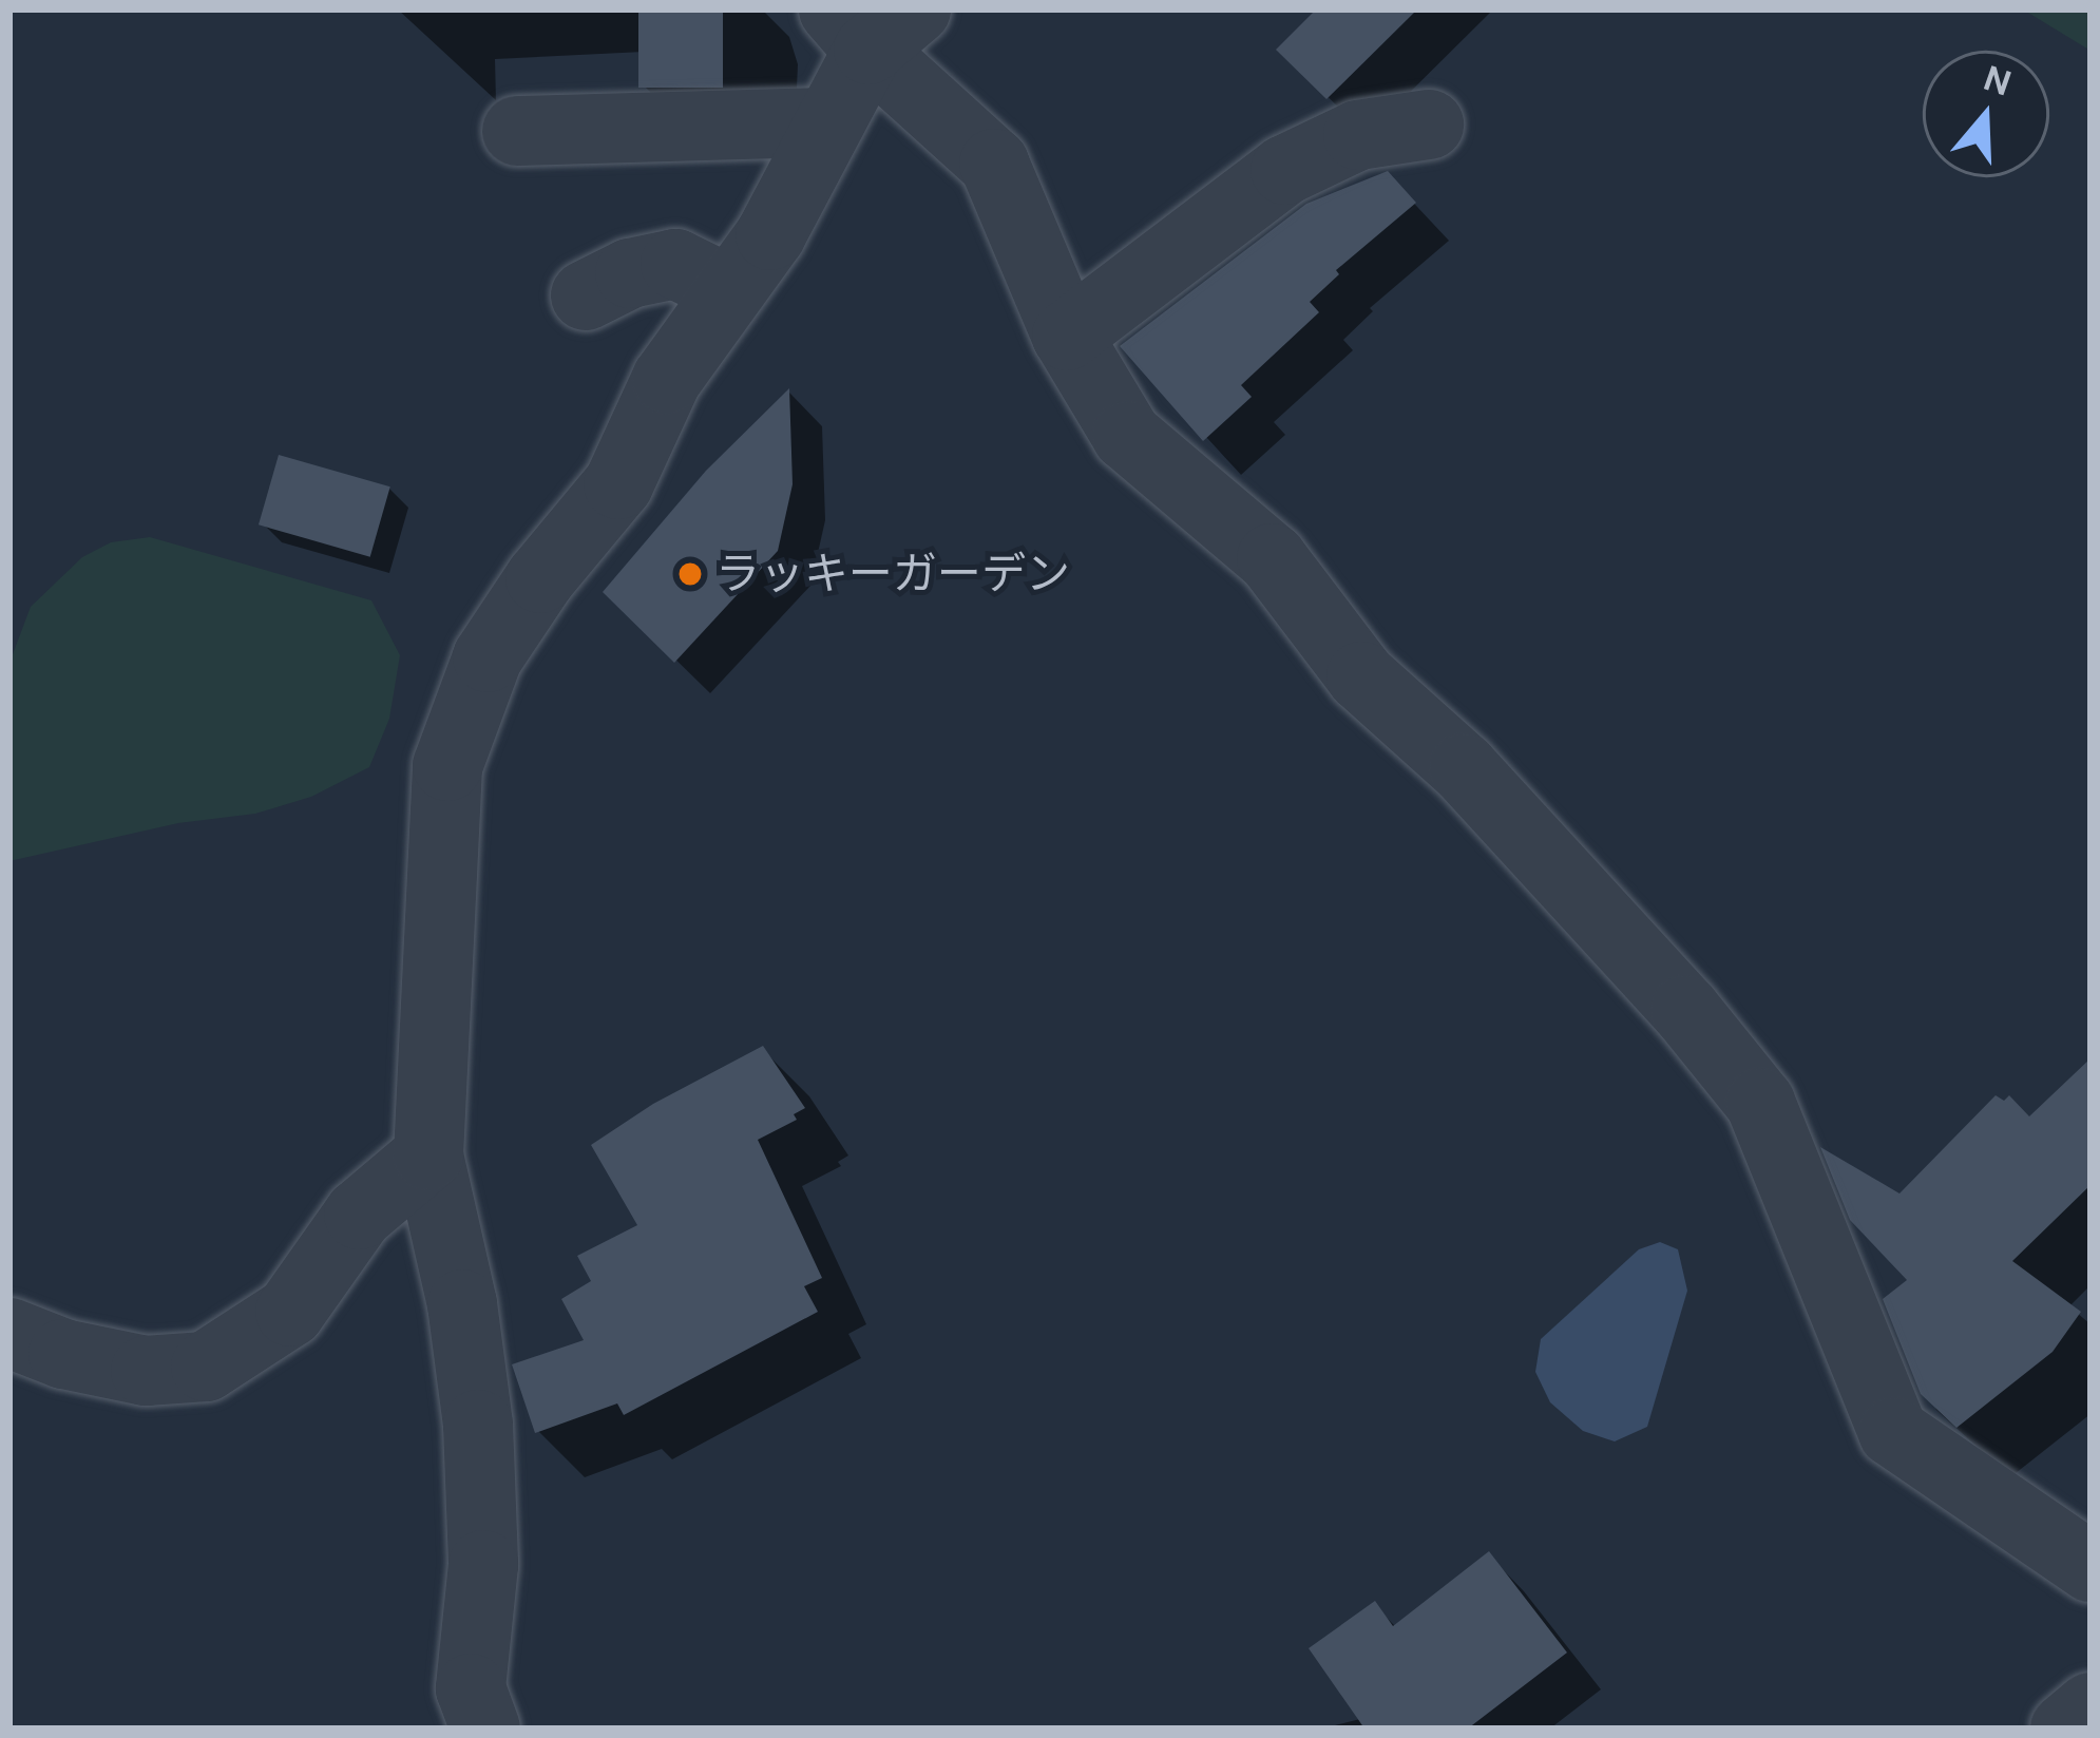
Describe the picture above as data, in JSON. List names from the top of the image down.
{
  "places": ["ラッキーガーデン"],
  "north": "top"
}
